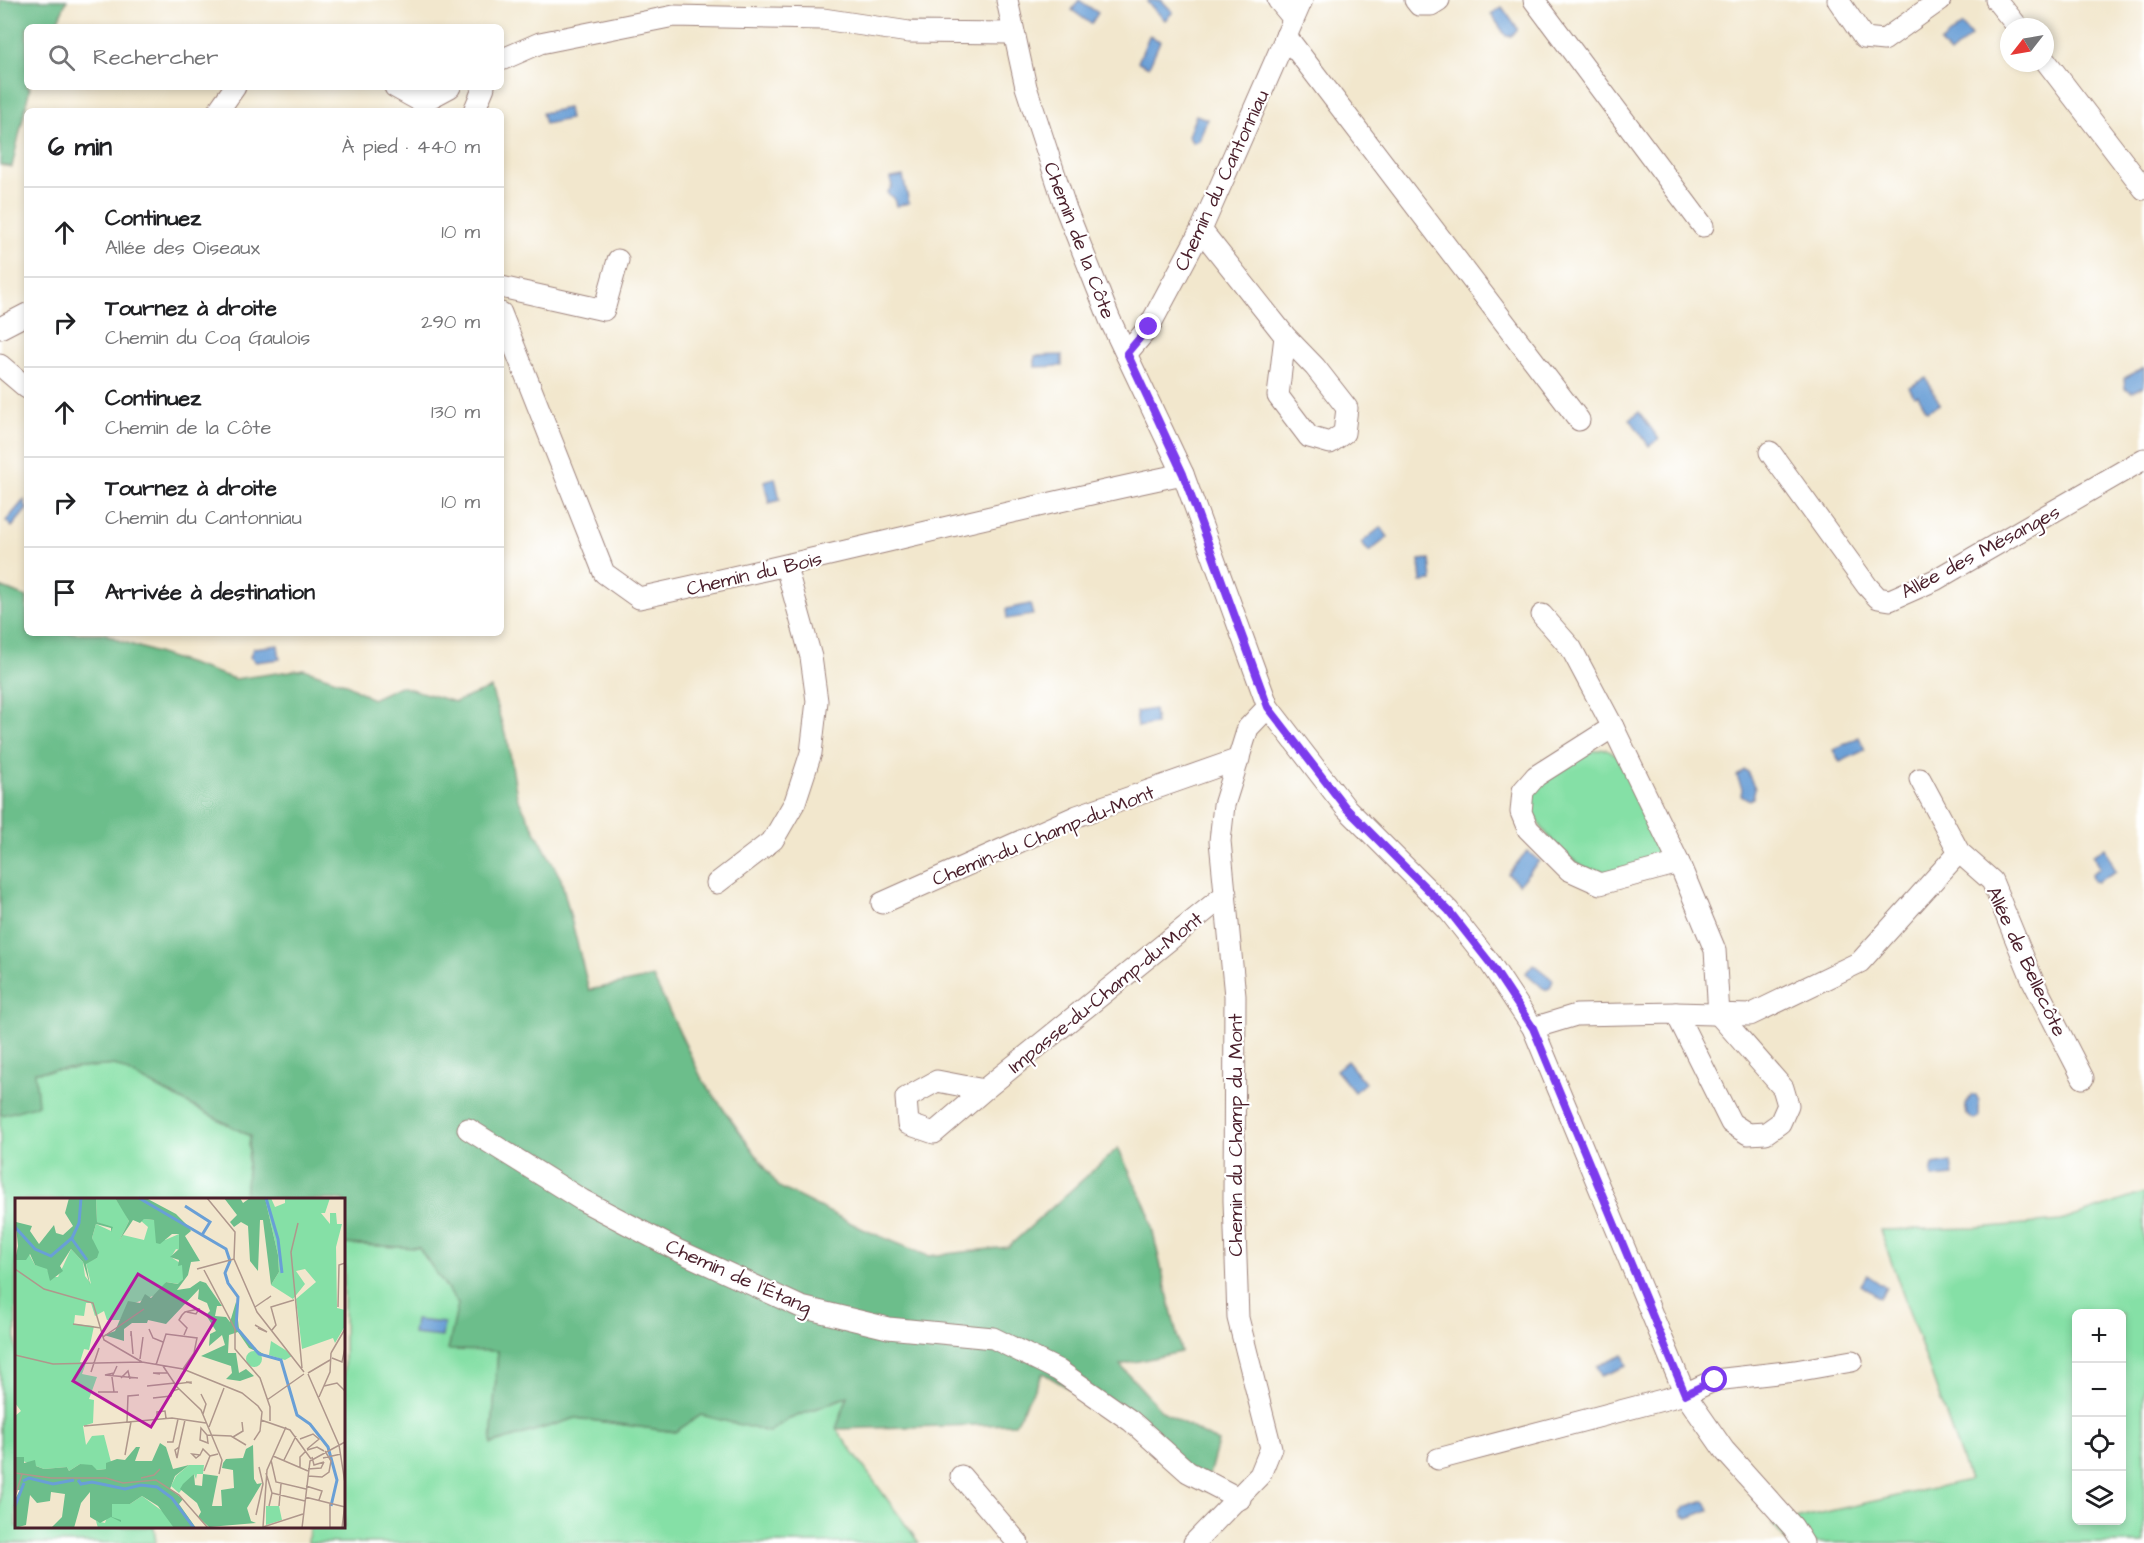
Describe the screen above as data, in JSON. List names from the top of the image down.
{
  "streets": {
    "street": [
      "Chemin du Cantonniau",
      "Chemin de la Côte",
      "Allée des Mésanges",
      "Chemin du Bois",
      "Chemin-du Champ-du-Mont",
      "Allée de Bellecôte",
      "Impasse-du-Champ-du-Mont",
      "Chemin du Champ du Mont",
      "Chemin de l'Étang"
    ]
  },
  "crossings": [
    ["Chemin du Cantonniau", "Chemin de la Côte"],
    ["Chemin de la Côte", "Chemin du Bois"],
    ["Chemin de la Côte", "Chemin du Champ du Mont"],
    ["Chemin-du Champ-du-Mont", "Chemin du Champ du Mont"],
    ["Impasse-du-Champ-du-Mont", "Chemin du Champ du Mont"],
    ["Chemin du Champ du Mont", "Chemin de l'Étang"]
  ],
  "north": "bottom left",
  "page": {
    "search": "Rechercher",
    "heading": ["6 min", "À pied · 440 m"],
    "list": [
      ["Continuez", "Allée des Oiseaux", "10 m"],
      ["Tournez à droite", "Chemin du Coq Gaulois", "290 m"],
      ["Continuez", "Chemin de la Côte", "130 m"],
      ["Tournez à droite", "Chemin du Cantonniau", "10 m"],
      "Arrivée à destination"
    ],
    "map_buttons": ["+", "−"]
  }
}
